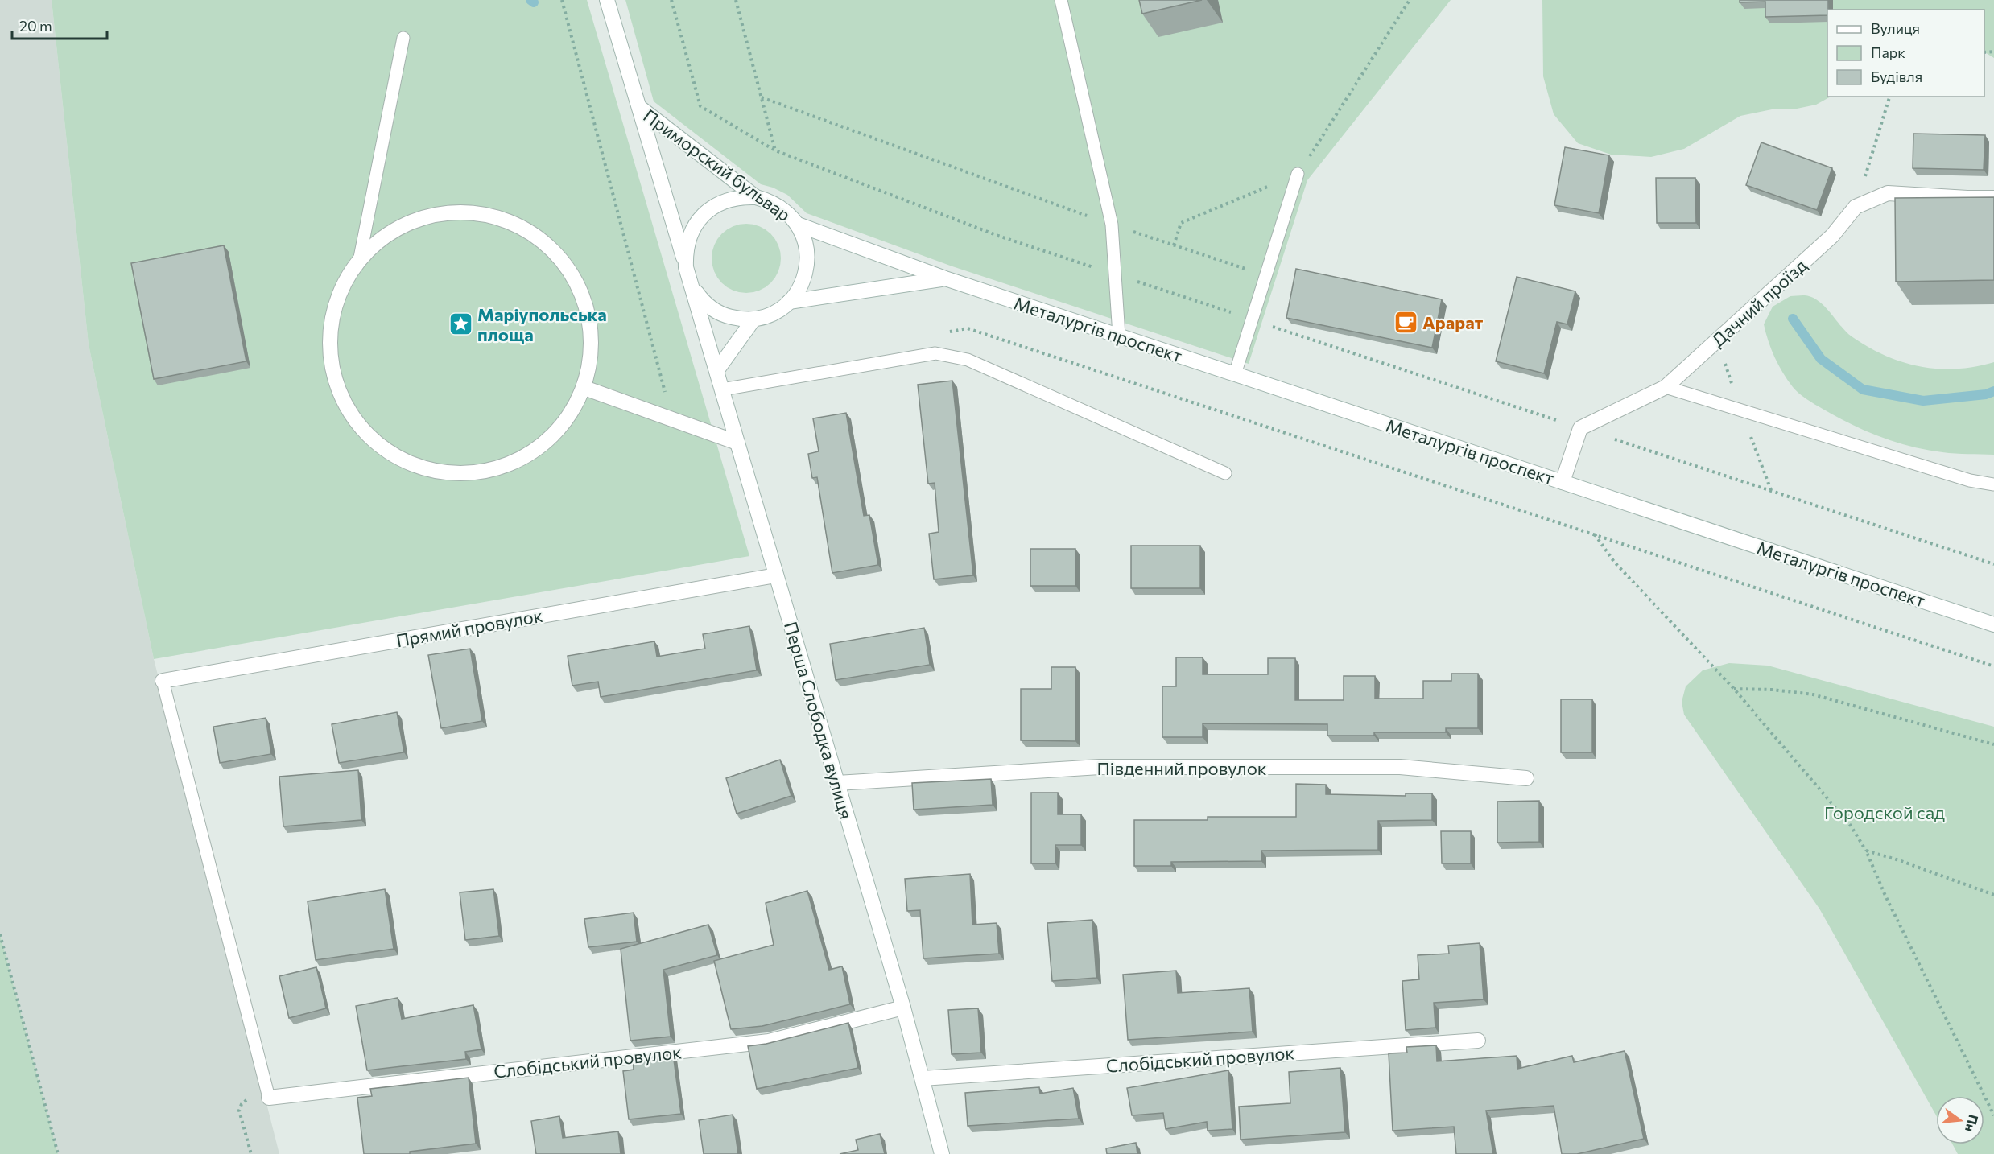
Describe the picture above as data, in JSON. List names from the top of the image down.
{
  "streets": {
    "street": [
      "Приморский бульвар",
      "Дачний проїзд",
      "Металургів проспект",
      "Прямий провулок",
      "Перша Слободка вулиця",
      "Південний провулок",
      "Слобідський провулок"
    ]
  },
  "crossings": [
    ["Приморский бульвар", "Металургів проспект"],
    ["Приморский бульвар", "Перша Слободка вулиця"],
    ["Металургів проспект", "Перша Слободка вулиця"],
    ["Прямий провулок", "Перша Слободка вулиця"],
    ["Перша Слободка вулиця", "Південний провулок"],
    ["Перша Слободка вулиця", "Слобідський провулок"]
  ],
  "parks": ["Городской сад"],
  "places": {
    "cafe": ["Арарат"],
    "place": ["Маріупольська площа"]
  },
  "legend": ["Вулиця", "Парк", "Будівля"],
  "scale_bar": "20 m",
  "north": "right"
}
